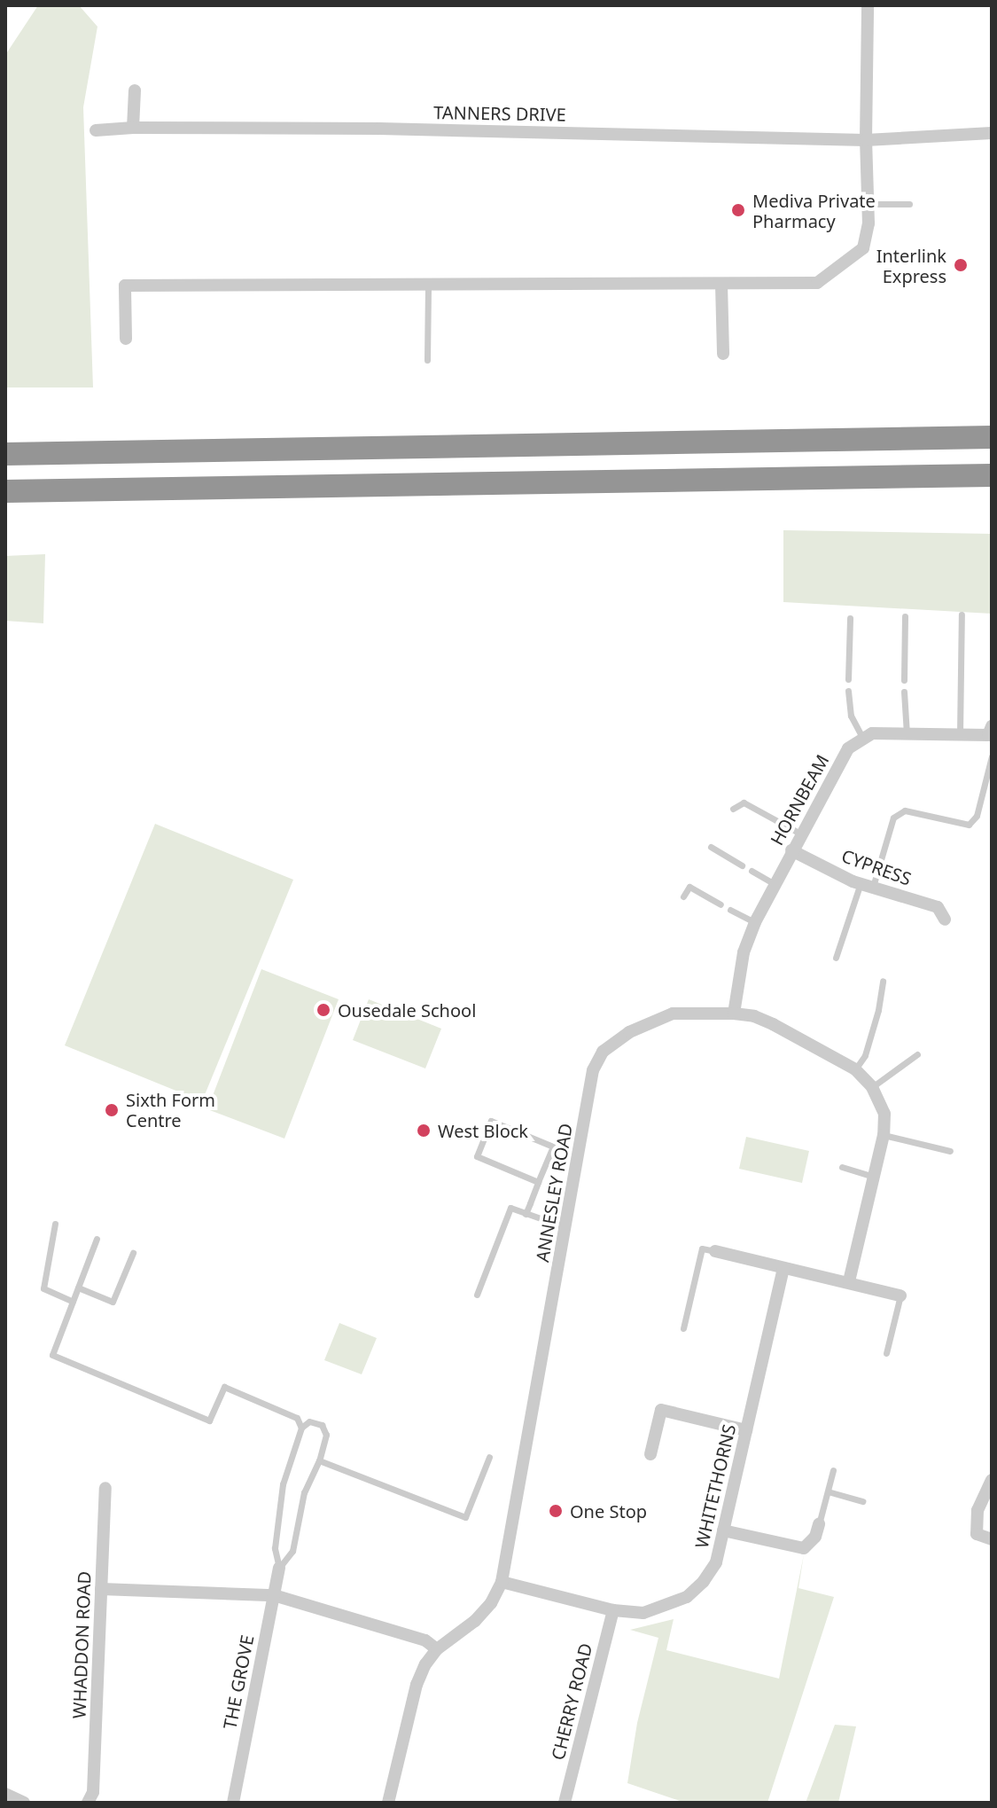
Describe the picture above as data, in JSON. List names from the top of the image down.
{
  "streets": {
    "street": [
      "TANNERS DRIVE",
      "HORNBEAM",
      "CYPRESS",
      "ANNESLEY ROAD",
      "WHITETHORNS",
      "WHADDON ROAD",
      "THE GROVE",
      "CHERRY ROAD"
    ]
  },
  "crossings": [
    ["HORNBEAM", "CYPRESS"],
    ["HORNBEAM", "ANNESLEY ROAD"],
    ["ANNESLEY ROAD", "WHITETHORNS"],
    ["WHITETHORNS", "CHERRY ROAD"]
  ],
  "places": [
    "Mediva Private Pharmacy",
    "Interlink Express",
    "Ousedale School",
    "Sixth Form Centre",
    "West Block",
    "One Stop"
  ]
}
